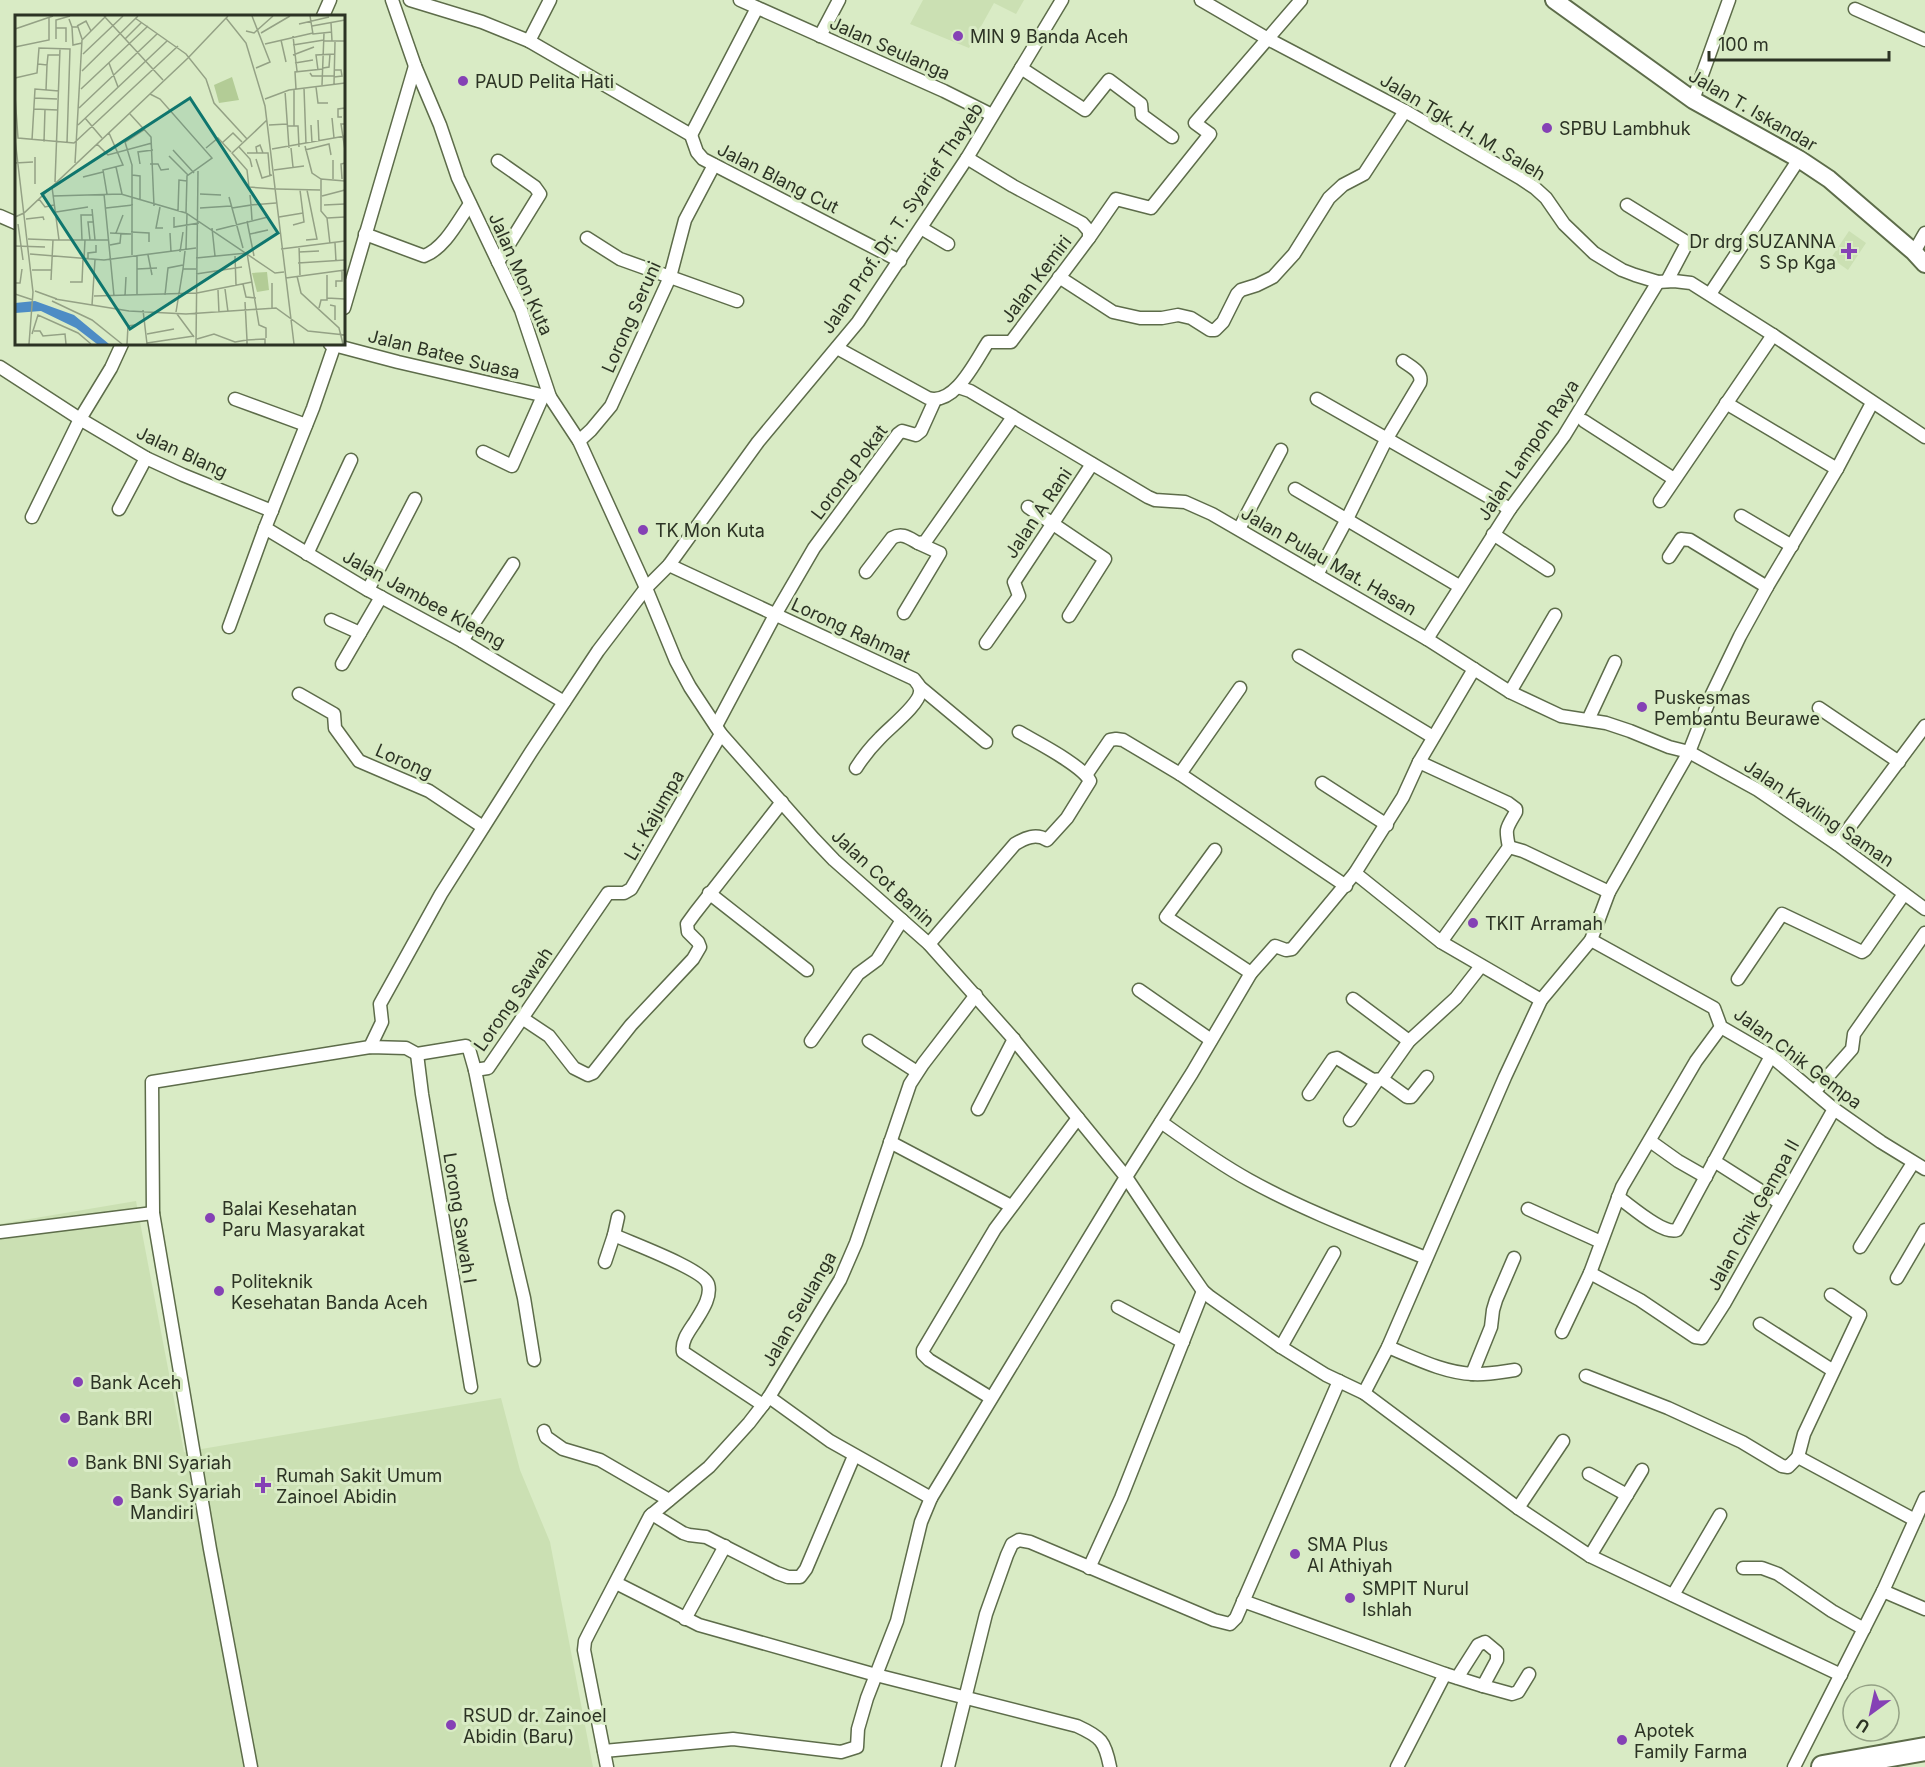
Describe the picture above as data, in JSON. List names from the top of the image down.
{
  "streets": {
    "street": [
      "Jalan Seulanga",
      "Jalan T. Iskandar",
      "Jalan Tgk. H. M. Saleh",
      "Jalan Blang Cut",
      "Jalan Prof. Dr. T. Syarief Thayeb",
      "Jalan Mon Kuta",
      "Jalan Kemiri",
      "Lorong Seruni",
      "Jalan Batee Suasa",
      "Jalan Lampoh Raya",
      "Jalan Blang",
      "Lorong Pokat",
      "Jalan A Rani",
      "Jalan Pulau Mat. Hasan",
      "Jalan Jambee Kleeng",
      "Lorong Rahmat",
      "Lorong",
      "Jalan Kavling Saman",
      "Lr. Kajumpa",
      "Jalan Cot Banin",
      "Lorong Sawah",
      "Jalan Chik Gempa",
      "Jalan Chik Gempa II",
      "Lorong Sawah I"
    ]
  },
  "crossings": [
    ["Jalan Seulanga", "Jalan Prof. Dr. T. Syarief Thayeb"],
    ["Jalan Seulanga", "Jalan Cot Banin"],
    ["Jalan Tgk. H. M. Saleh", "Jalan Lampoh Raya"],
    ["Jalan Blang Cut", "Jalan Prof. Dr. T. Syarief Thayeb"],
    ["Jalan Blang Cut", "Lorong Seruni"],
    ["Jalan Prof. Dr. T. Syarief Thayeb", "Jalan Mon Kuta"],
    ["Jalan Prof. Dr. T. Syarief Thayeb", "Jalan Kemiri"],
    ["Jalan Prof. Dr. T. Syarief Thayeb", "Jalan Jambee Kleeng"],
    ["Jalan Prof. Dr. T. Syarief Thayeb", "Lorong Rahmat"],
    ["Jalan Prof. Dr. T. Syarief Thayeb", "Lorong"],
    ["Jalan Prof. Dr. T. Syarief Thayeb", "Jalan Cot Banin"],
    ["Jalan Prof. Dr. T. Syarief Thayeb", "Lorong Sawah"],
    ["Jalan Mon Kuta", "Lorong Seruni"],
    ["Jalan Mon Kuta", "Jalan Batee Suasa"],
    ["Jalan Mon Kuta", "Jalan Cot Banin"],
    ["Jalan Kemiri", "Jalan Pulau Mat. Hasan"],
    ["Jalan Lampoh Raya", "Jalan Pulau Mat. Hasan"],
    ["Lorong Pokat", "Lr. Kajumpa"],
    ["Jalan A Rani", "Jalan Pulau Mat. Hasan"],
    ["Jalan Pulau Mat. Hasan", "Jalan Kavling Saman"],
    ["Lorong Rahmat", "Lr. Kajumpa"],
    ["Lr. Kajumpa", "Jalan Cot Banin"],
    ["Lr. Kajumpa", "Lorong Sawah"],
    ["Lorong Sawah", "Lorong Sawah I"],
    ["Jalan Chik Gempa", "Jalan Chik Gempa II"]
  ],
  "places": {
    "other": [
      "MIN 9 Banda Aceh",
      "PAUD Pelita Hati",
      "SPBU Lambhuk",
      "TK Mon Kuta",
      "Puskesmas Pembantu Beurawe",
      "TKIT Arramah",
      "Balai Kesehatan Paru Masyarakat",
      "Politeknik Kesehatan Banda Aceh",
      "Bank Aceh",
      "Bank BRI",
      "Bank BNI Syariah",
      "Bank Syariah Mandiri",
      "SMA Plus Al Athiyah",
      "SMPIT Nurul Ishlah",
      "RSUD dr. Zainoel Abidin (Baru)",
      "Apotek Family Farma"
    ],
    "health": ["Dr drg SUZANNA S Sp Kga", "Rumah Sakit Umum Zainoel Abidin"]
  },
  "scale_bar": "100 m",
  "north": "bottom left"
}
